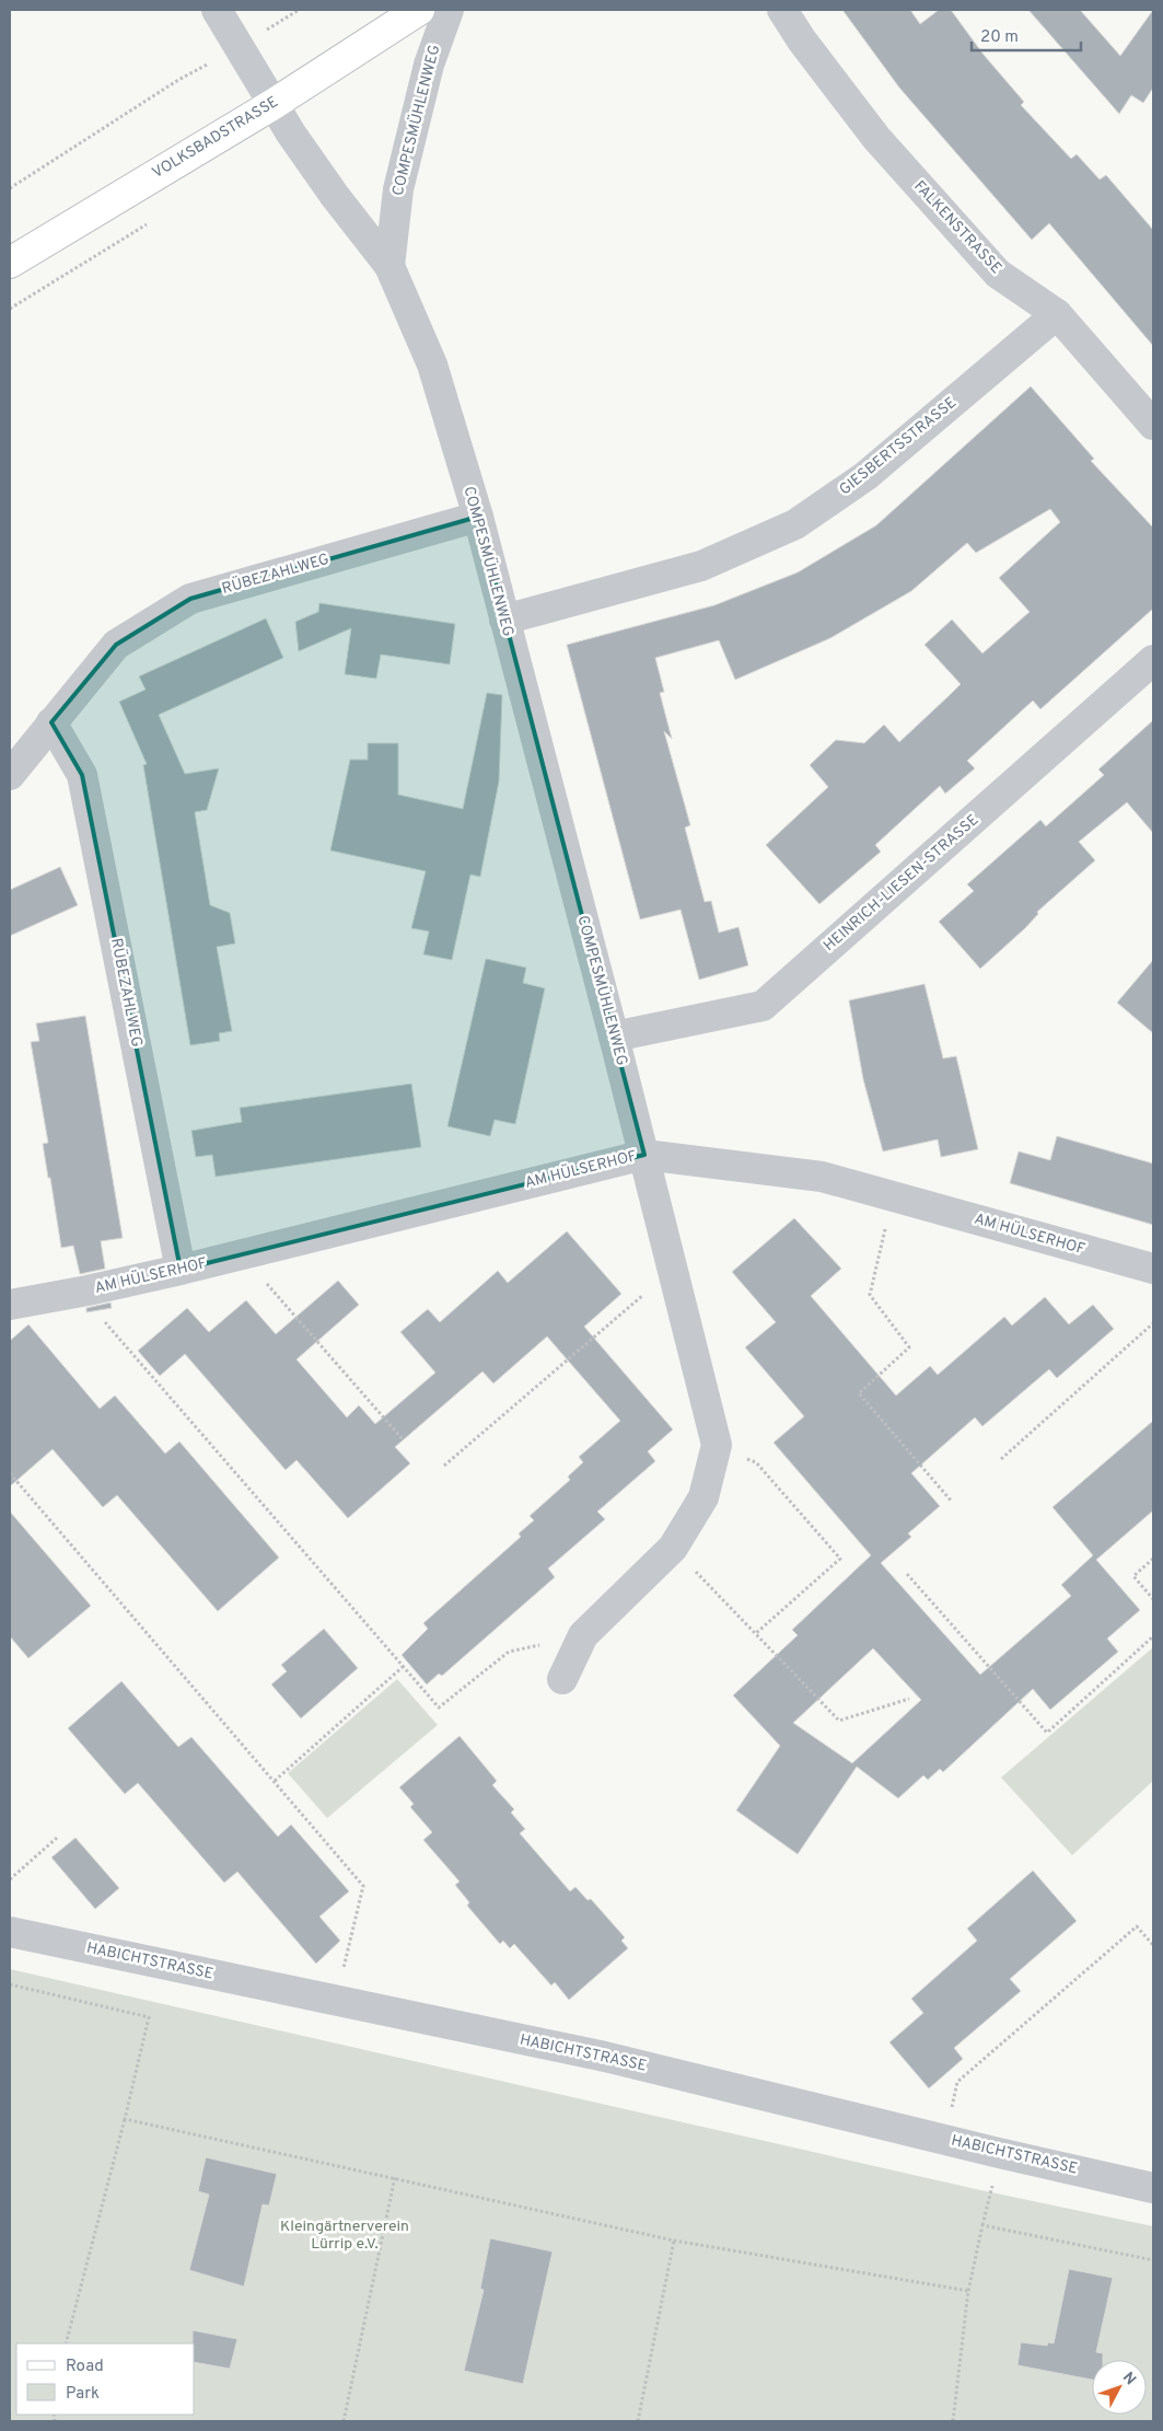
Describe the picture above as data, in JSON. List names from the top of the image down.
{
  "streets": {
    "main road": ["VOLKSBADSTRASSE"],
    "street": [
      "COMPESMÜHLENWEG",
      "FALKENSTRASSE",
      "GIESBERTSSTRASSE",
      "RÜBEZAHLWEG",
      "HEINRICH-LIESEN-STRASSE",
      "AM HÜLSERHOF",
      "HABICHTSTRASSE"
    ]
  },
  "crossings": [
    ["COMPESMÜHLENWEG", "VOLKSBADSTRASSE"],
    ["COMPESMÜHLENWEG", "GIESBERTSSTRASSE"],
    ["COMPESMÜHLENWEG", "RÜBEZAHLWEG"],
    ["COMPESMÜHLENWEG", "HEINRICH-LIESEN-STRASSE"],
    ["COMPESMÜHLENWEG", "AM HÜLSERHOF"],
    ["FALKENSTRASSE", "GIESBERTSSTRASSE"],
    ["RÜBEZAHLWEG", "AM HÜLSERHOF"]
  ],
  "parks": ["Kleingärtnerverein Lürrip e.V."],
  "legend": ["Road", "Park"],
  "scale_bar": "20 m",
  "north": "top right"
}
